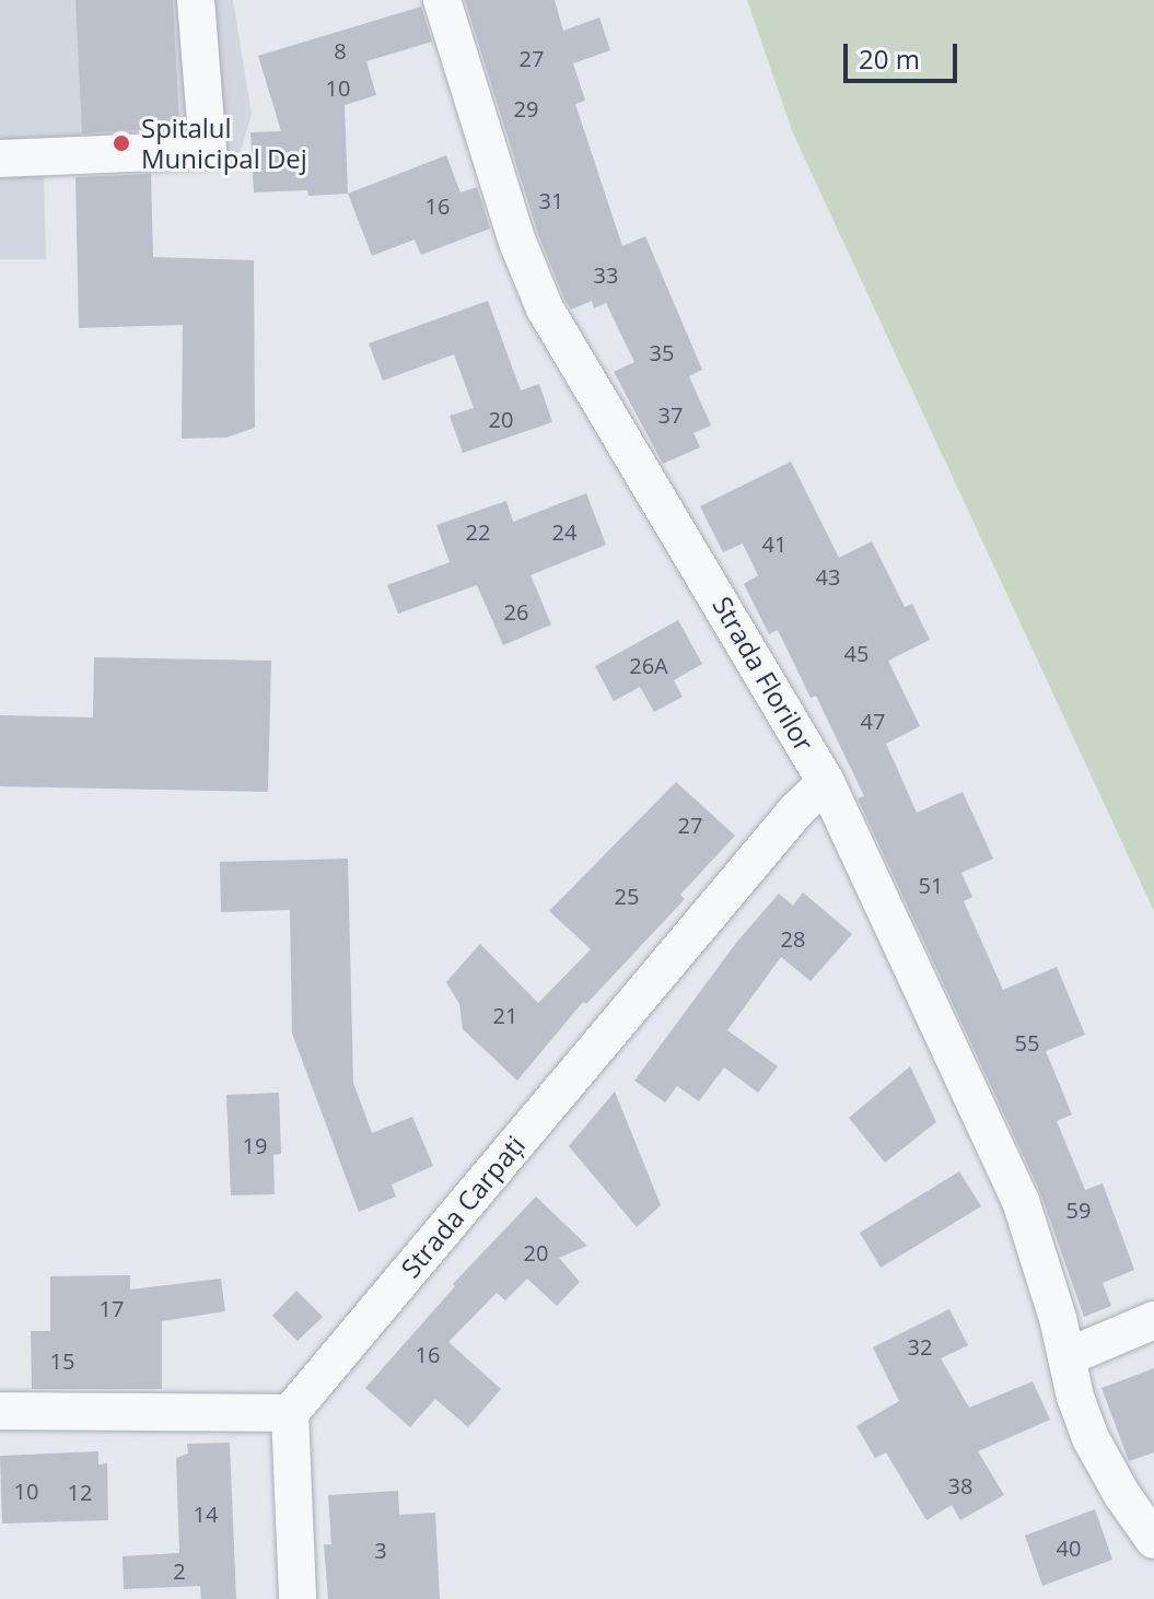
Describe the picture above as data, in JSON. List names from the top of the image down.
{
  "streets": {
    "street": ["Strada Florilor", "Strada Carpați"]
  },
  "crossings": [
    ["Strada Florilor", "Strada Carpați"]
  ],
  "places": ["Spitalul Municipal Dej"],
  "house_numbers": [
    "8",
    "27",
    "10",
    "29",
    "31",
    "16",
    "33",
    "35",
    "37",
    "20",
    "22",
    "24",
    "41",
    "43",
    "26",
    "45",
    "26A",
    "47",
    "27",
    "51",
    "25",
    "28",
    "21",
    "55",
    "19",
    "59",
    "20",
    "17",
    "32",
    "16",
    "15",
    "38",
    "10",
    "12",
    "14",
    "40",
    "3",
    "2"
  ],
  "scale_bar": "20 m"
}
